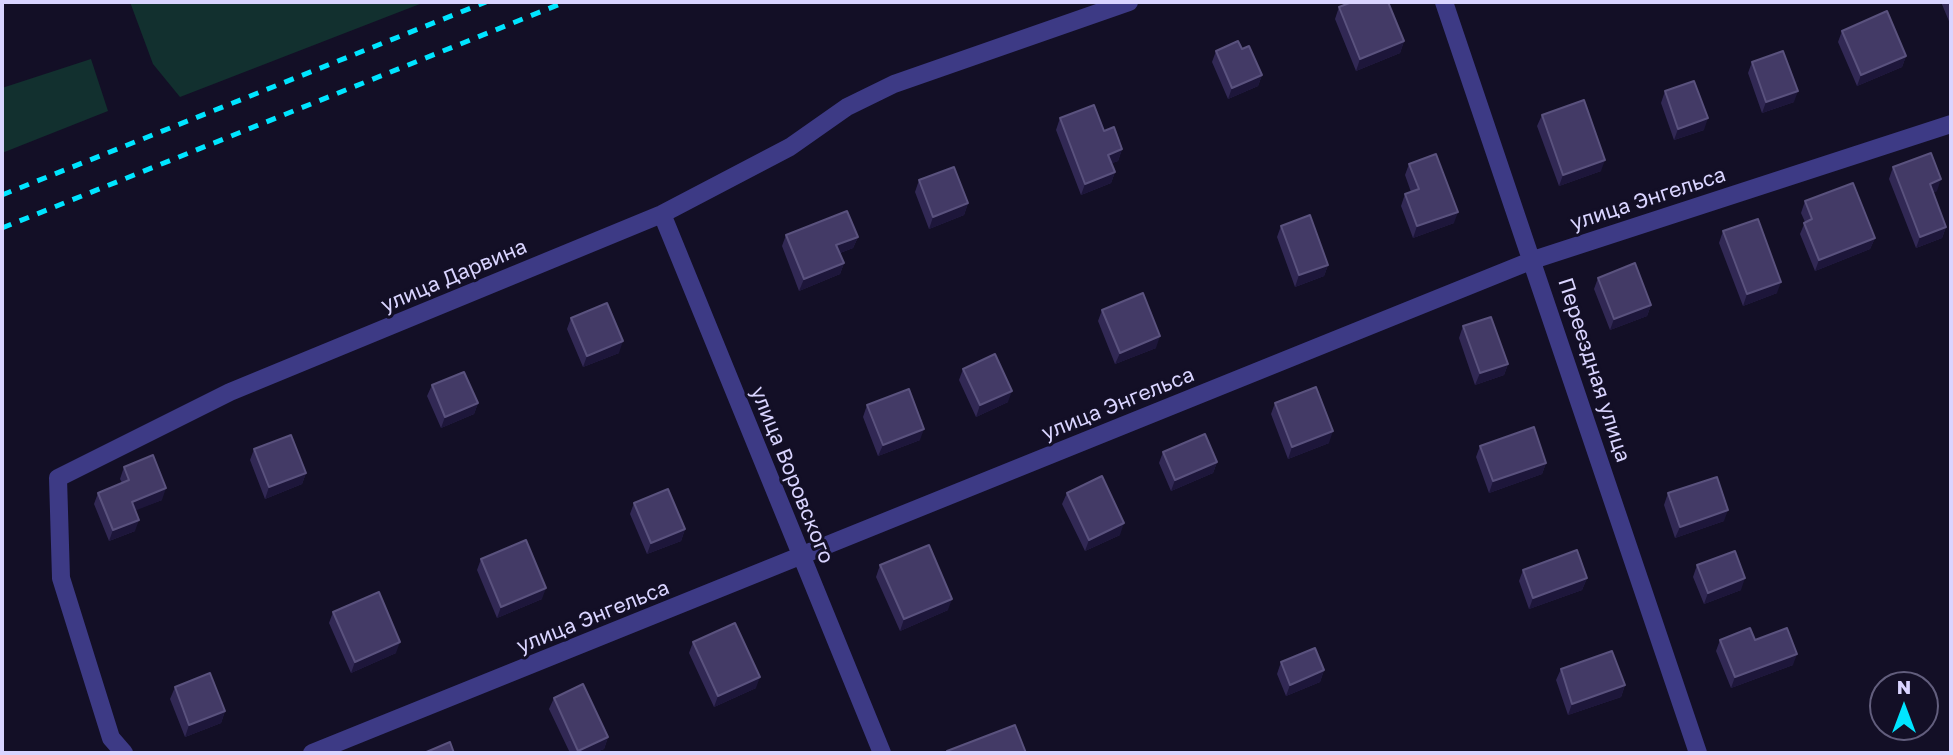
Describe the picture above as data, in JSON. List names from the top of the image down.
{
  "streets": {
    "street": [
      "улица Энгельса",
      "улица Дарвина",
      "Переездная улица",
      "улица Воровского"
    ]
  },
  "crossings": [
    ["улица Энгельса", "Переездная улица"],
    ["улица Энгельса", "улица Воровского"],
    ["улица Дарвина", "улица Воровского"]
  ],
  "north": "top"
}
